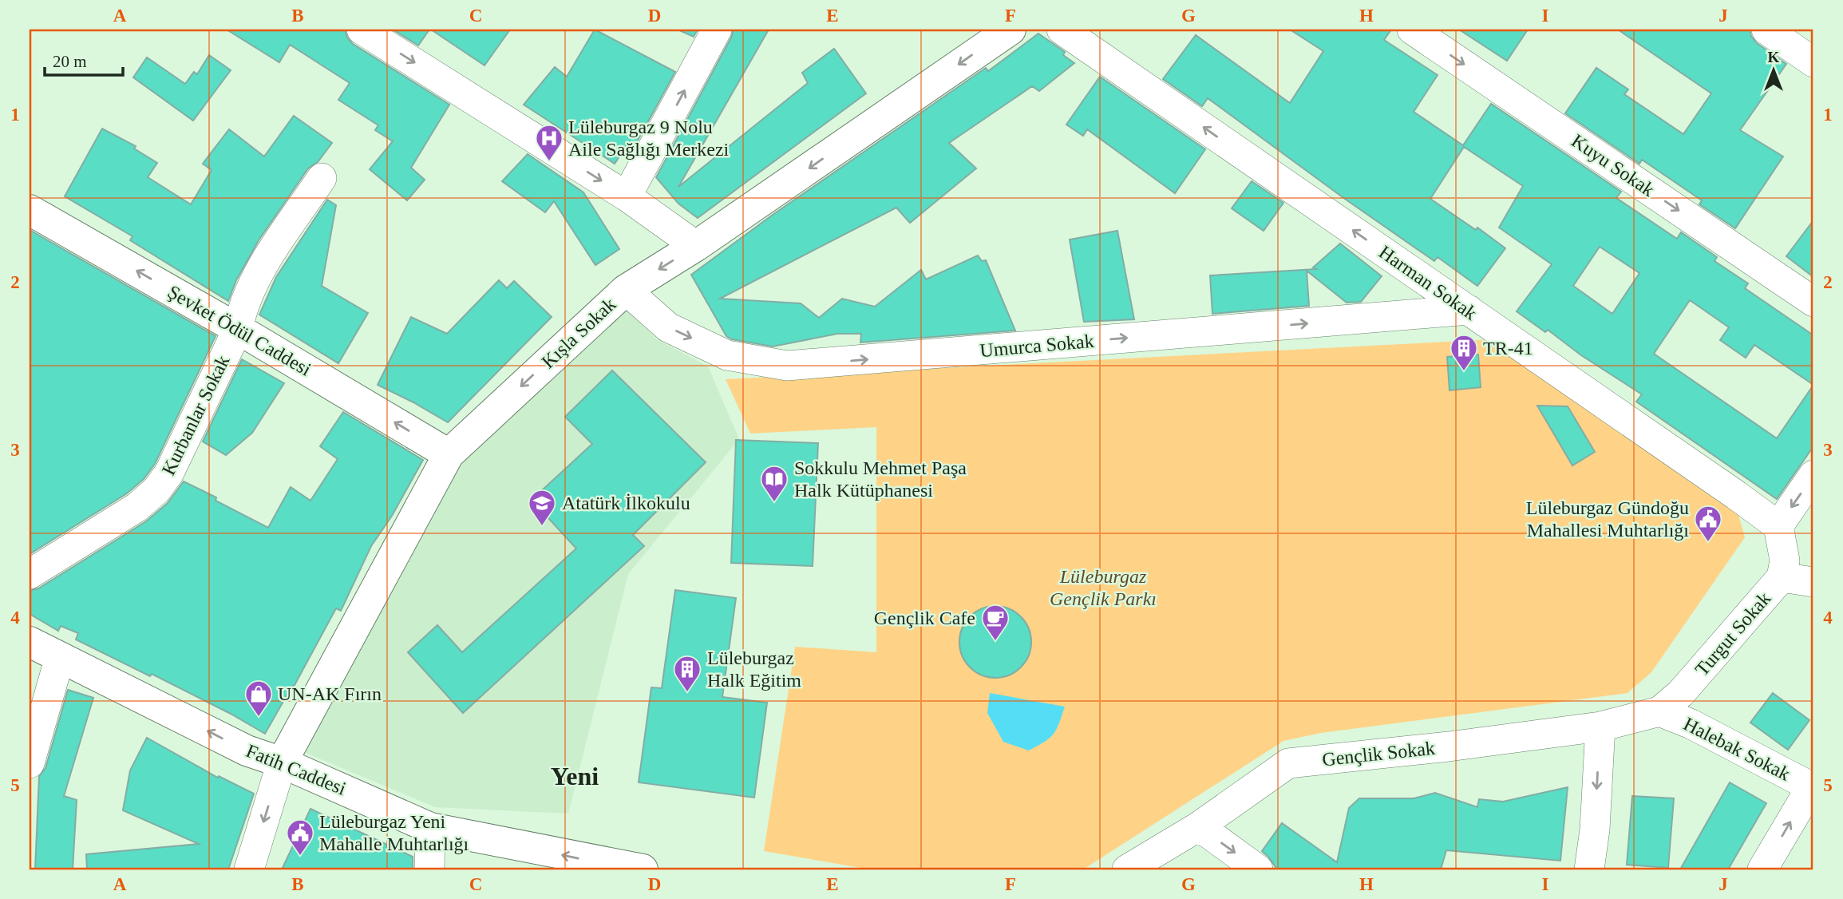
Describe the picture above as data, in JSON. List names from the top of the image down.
{
  "streets": {
    "street": [
      "Kuyu Sokak",
      "Harman Sokak",
      "Şevket Ödül Caddesi",
      "Kışla Sokak",
      "Umurca Sokak",
      "Kurbanlar Sokak",
      "Turgut Sokak",
      "Halebak Sokak",
      "Gençlik Sokak",
      "Fatih Caddesi"
    ]
  },
  "crossings": [
    ["Harman Sokak", "Umurca Sokak"],
    ["Şevket Ödül Caddesi", "Kışla Sokak"],
    ["Şevket Ödül Caddesi", "Kurbanlar Sokak"],
    ["Kışla Sokak", "Umurca Sokak"],
    ["Kışla Sokak", "Fatih Caddesi"],
    ["Turgut Sokak", "Halebak Sokak"],
    ["Turgut Sokak", "Gençlik Sokak"],
    ["Halebak Sokak", "Gençlik Sokak"]
  ],
  "one_way": [
    "Kuyu Sokak",
    "Harman Sokak",
    "Şevket Ödül Caddesi",
    "Kışla Sokak",
    "Umurca Sokak",
    "Fatih Caddesi"
  ],
  "districts": ["Yeni"],
  "parks": ["Lüleburgaz Gençlik Parkı"],
  "places": {
    "hospital": ["Lüleburgaz 9 Nolu Aile Sağlığı Merkezi"],
    "building": ["TR-41", "Lüleburgaz Halk Eğitim"],
    "library": ["Sokkulu Mehmet Paşa Halk Kütüphanesi"],
    "school or university": ["Atatürk İlkokulu"],
    "public building": ["Lüleburgaz Gündoğu Mahallesi Muhtarlığı", "Lüleburgaz Yeni Mahalle Muhtarlığı"],
    "cafe": ["Gençlik Cafe"],
    "shop": ["UN-AK Fırın"]
  },
  "scale_bar": "20 m",
  "north": "top",
  "grid": {
    "columns": [
      "A",
      "B",
      "C",
      "D",
      "E",
      "F",
      "G",
      "H",
      "I",
      "J"
    ],
    "rows": [
      "1",
      "2",
      "3",
      "4",
      "5"
    ]
  }
}
